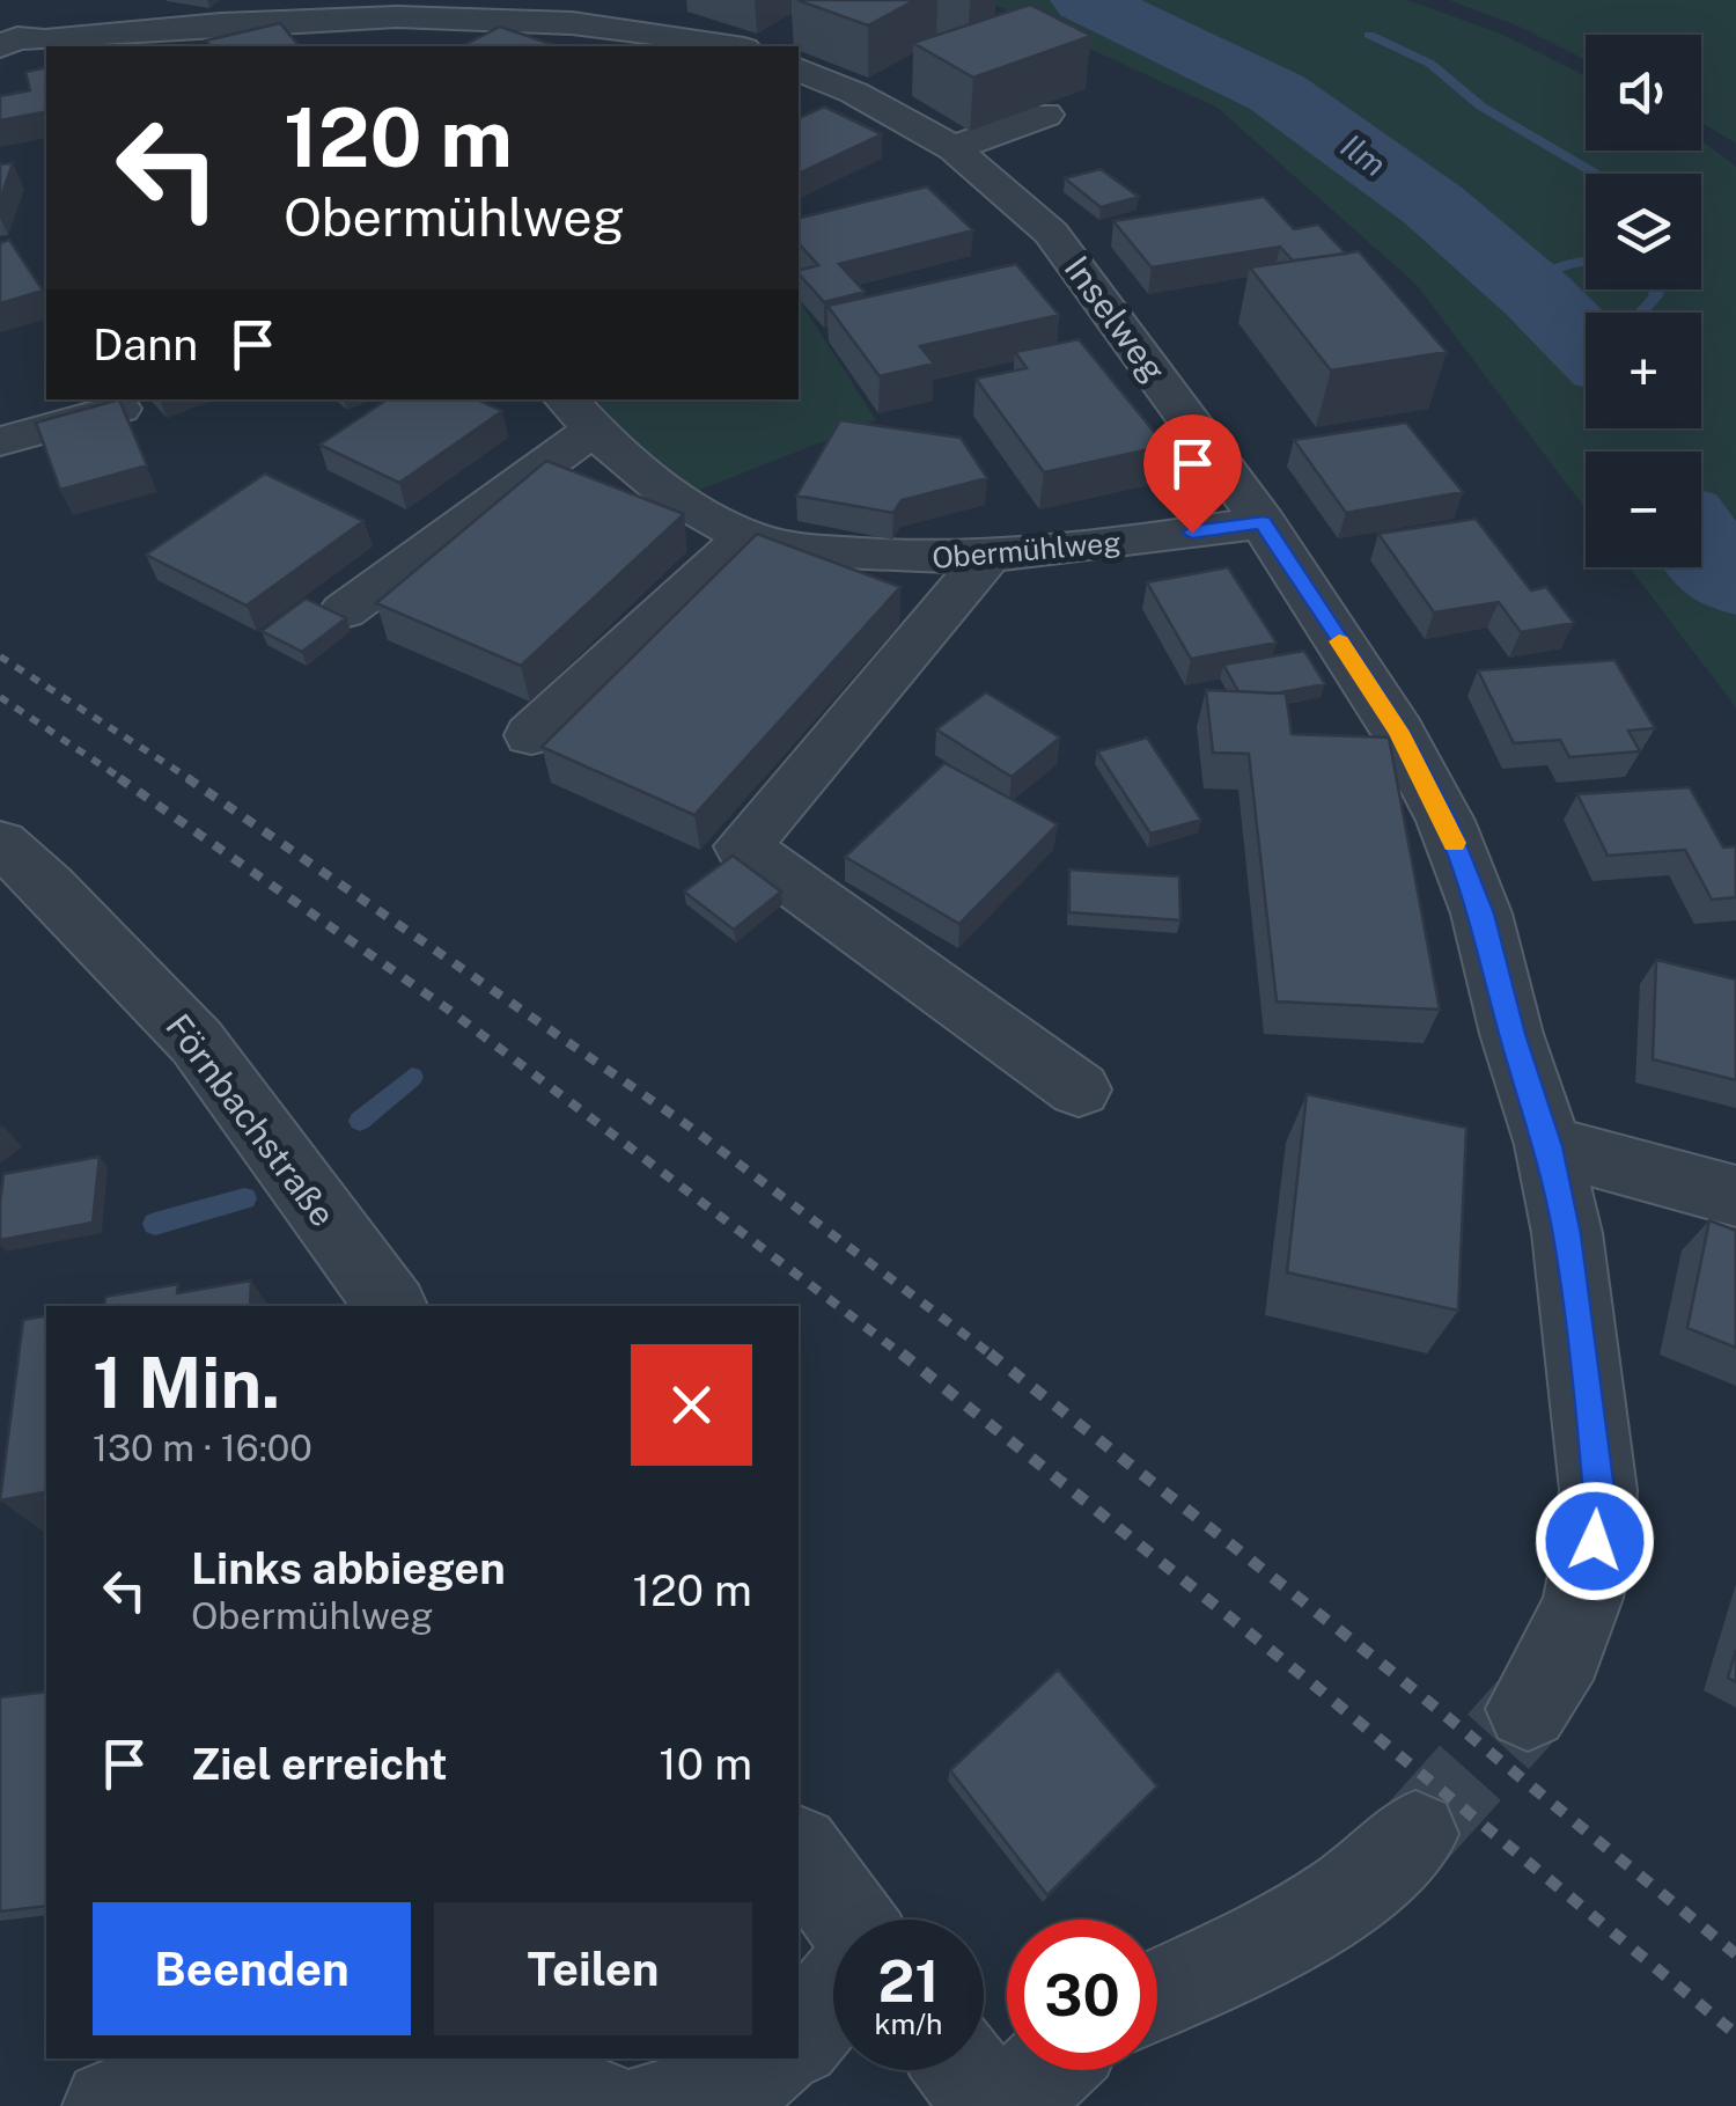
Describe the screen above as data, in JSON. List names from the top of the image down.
{
  "streets": {
    "street": ["Inselweg", "Obermühlweg", "Förnbachstraße"]
  },
  "crossings": [
    ["Inselweg", "Obermühlweg"]
  ],
  "water": ["Ilm"],
  "page": {
    "map_buttons": ["+", "−"],
    "turn": ["120 m", "Obermühlweg"],
    "then": "Dann",
    "heading": ["1 Min.", "130 m · 16:00"],
    "list": [
      {
        "name": "Links abbiegen",
        "note": "Obermühlweg",
        "value": "120 m"
      },
      {
        "name": "Ziel erreicht",
        "value": "10 m"
      }
    ],
    "buttons": ["Beenden", "Teilen"],
    "speed": "21 km/h",
    "limit": "30"
  }
}
